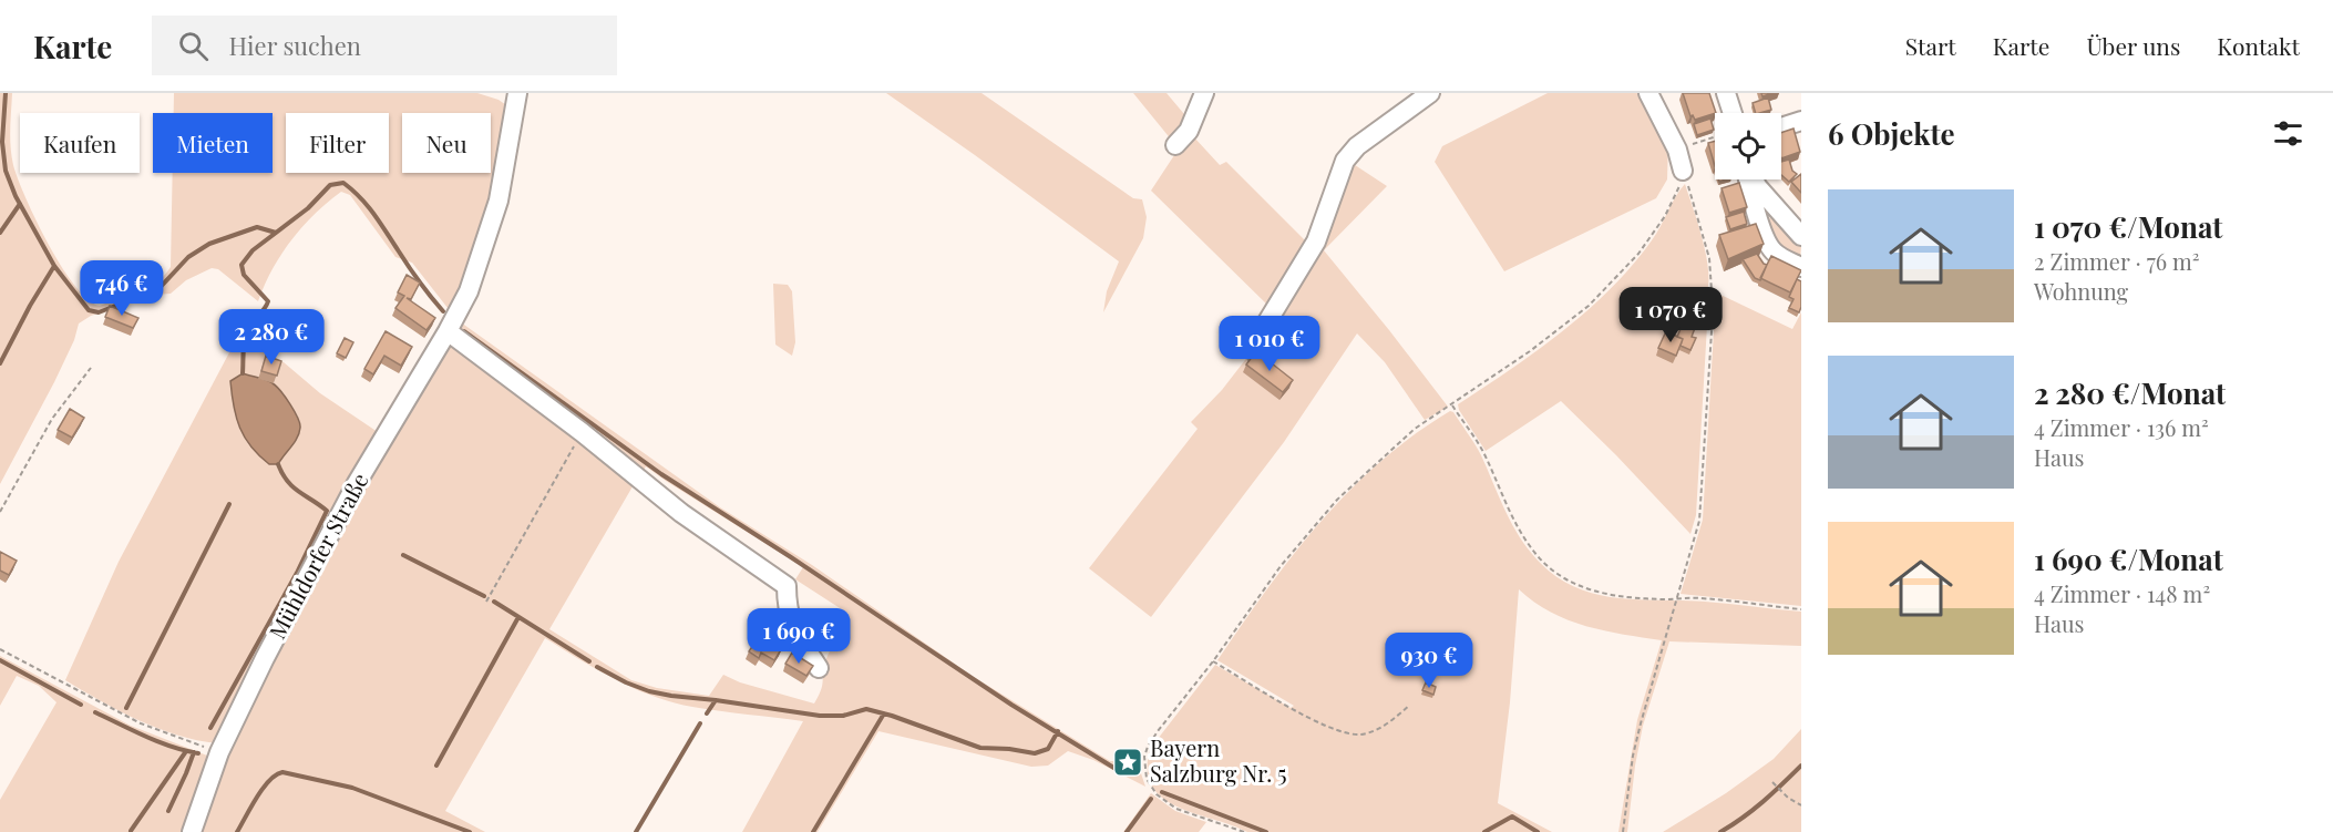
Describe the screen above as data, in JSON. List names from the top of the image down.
{
  "streets": {
    "street": ["Mühldorfer Straße"]
  },
  "places": {
    "place": ["Bayern Salzburg Nr. 5"]
  },
  "page": {
    "header": "Karte",
    "search": "Hier suchen",
    "nav": [
      "Start",
      "Karte",
      "Über uns",
      "Kontakt"
    ],
    "heading": "6 Objekte",
    "chip": [
      "Kaufen",
      "Mieten",
      "Filter",
      "Neu"
    ],
    "list": [
      {
        "name": "1 070 €/Monat",
        "note": "2 Zimmer · 76 m² · Wohnung"
      },
      {
        "name": "2 280 €/Monat",
        "note": "4 Zimmer · 136 m² · Haus"
      },
      {
        "name": "1 690 €/Monat",
        "note": "4 Zimmer · 148 m² · Haus"
      }
    ],
    "price": [
      "746 €",
      "1 070 €",
      "2 280 €",
      "1 010 €",
      "1 690 €",
      "930 €"
    ]
  }
}
